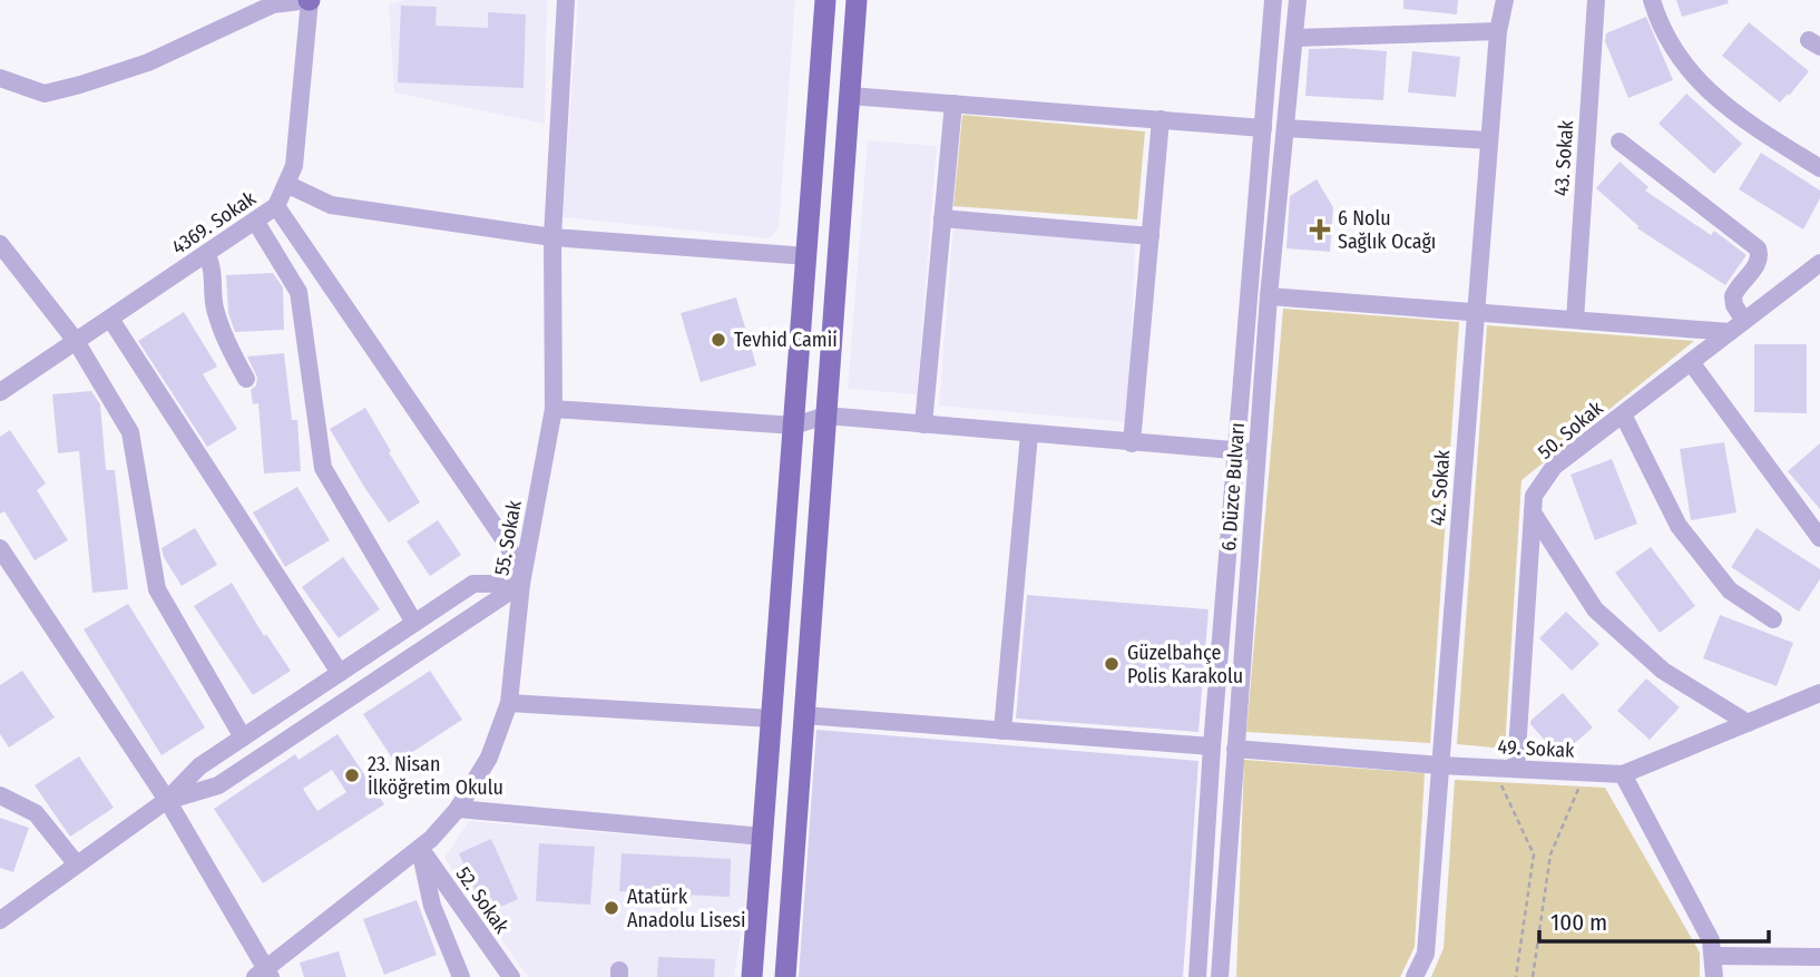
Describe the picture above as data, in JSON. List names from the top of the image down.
{
  "streets": {
    "street": [
      "43. Sokak",
      "4369. Sokak",
      "50. Sokak",
      "6. Düzce Bulvarı",
      "42. Sokak",
      "55. Sokak",
      "49. Sokak",
      "52. Sokak"
    ]
  },
  "crossings": [
    ["50. Sokak", "49. Sokak"],
    ["6. Düzce Bulvarı", "49. Sokak"],
    ["42. Sokak", "49. Sokak"],
    ["55. Sokak", "52. Sokak"]
  ],
  "places": {
    "health": ["6 Nolu Sağlık Ocağı"],
    "other": [
      "Tevhid Camii",
      "Güzelbahçe Polis Karakolu",
      "23. Nisan İlköğretim Okulu",
      "Atatürk Anadolu Lisesi"
    ]
  },
  "scale_bar": "100 m"
}
